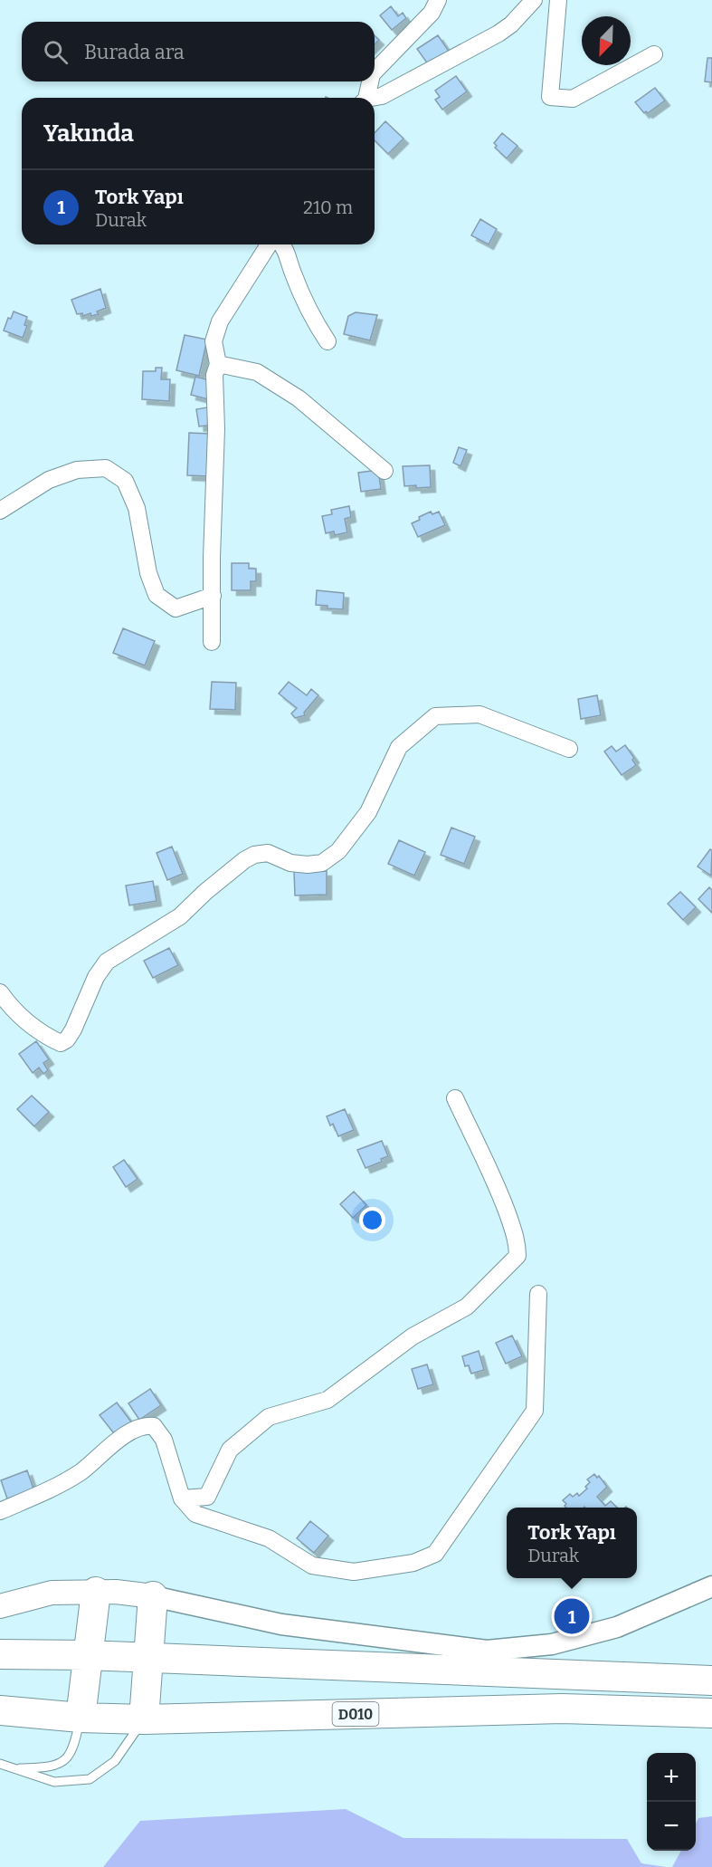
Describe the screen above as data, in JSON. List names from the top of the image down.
{
  "streets": {
    "highway": ["D010"]
  },
  "north": "bottom left",
  "page": {
    "search": "Burada ara",
    "heading": "Yakında",
    "list": [
      {
        "mark": "1",
        "name": "Tork Yapı",
        "note": "Durak",
        "value": "210 m"
      }
    ],
    "popup": ["Tork Yapı", "Durak"],
    "pins": "1",
    "map_buttons": ["+", "−"]
  }
}
